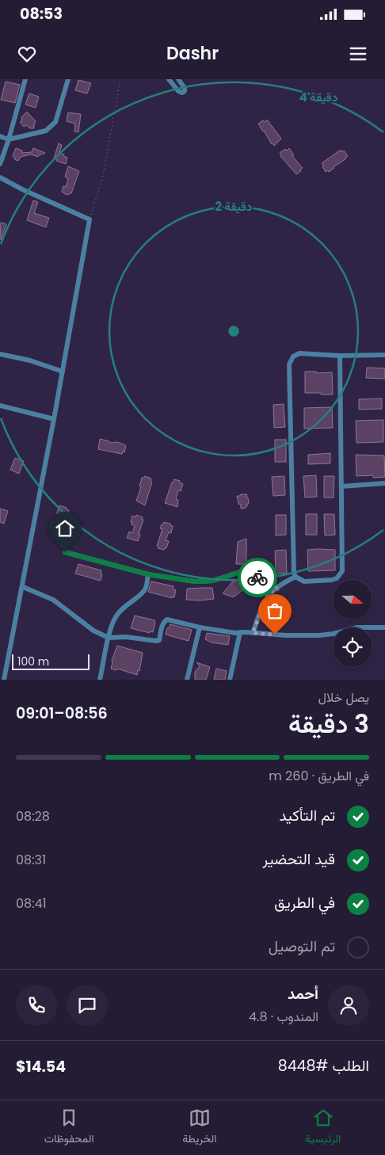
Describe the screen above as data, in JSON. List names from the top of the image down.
{
  "scale_bar": "100 m",
  "north": "right",
  "page": {
    "status": "08:53",
    "header": "Dashr",
    "scale": "100 m",
    "heading": ["3 دقيقة", "يصل خلال", "08:56–09:01"],
    "panel": [
      "أحمد",
      "المندوب · 4.8",
      "الطلب #8448",
      "$14.54"
    ],
    "bar": "في الطريق · 260 m",
    "list": [
      ["تم التأكيد", "08:28"],
      ["قيد التحضير", "08:31"],
      ["في الطريق", "08:41"],
      "تم التوصيل"
    ],
    "tabs": ["الرئيسية", "الخريطة", "المحفوظات"]
  },
  "rings": ["4 دقيقة", "2 دقيقة"]
}
